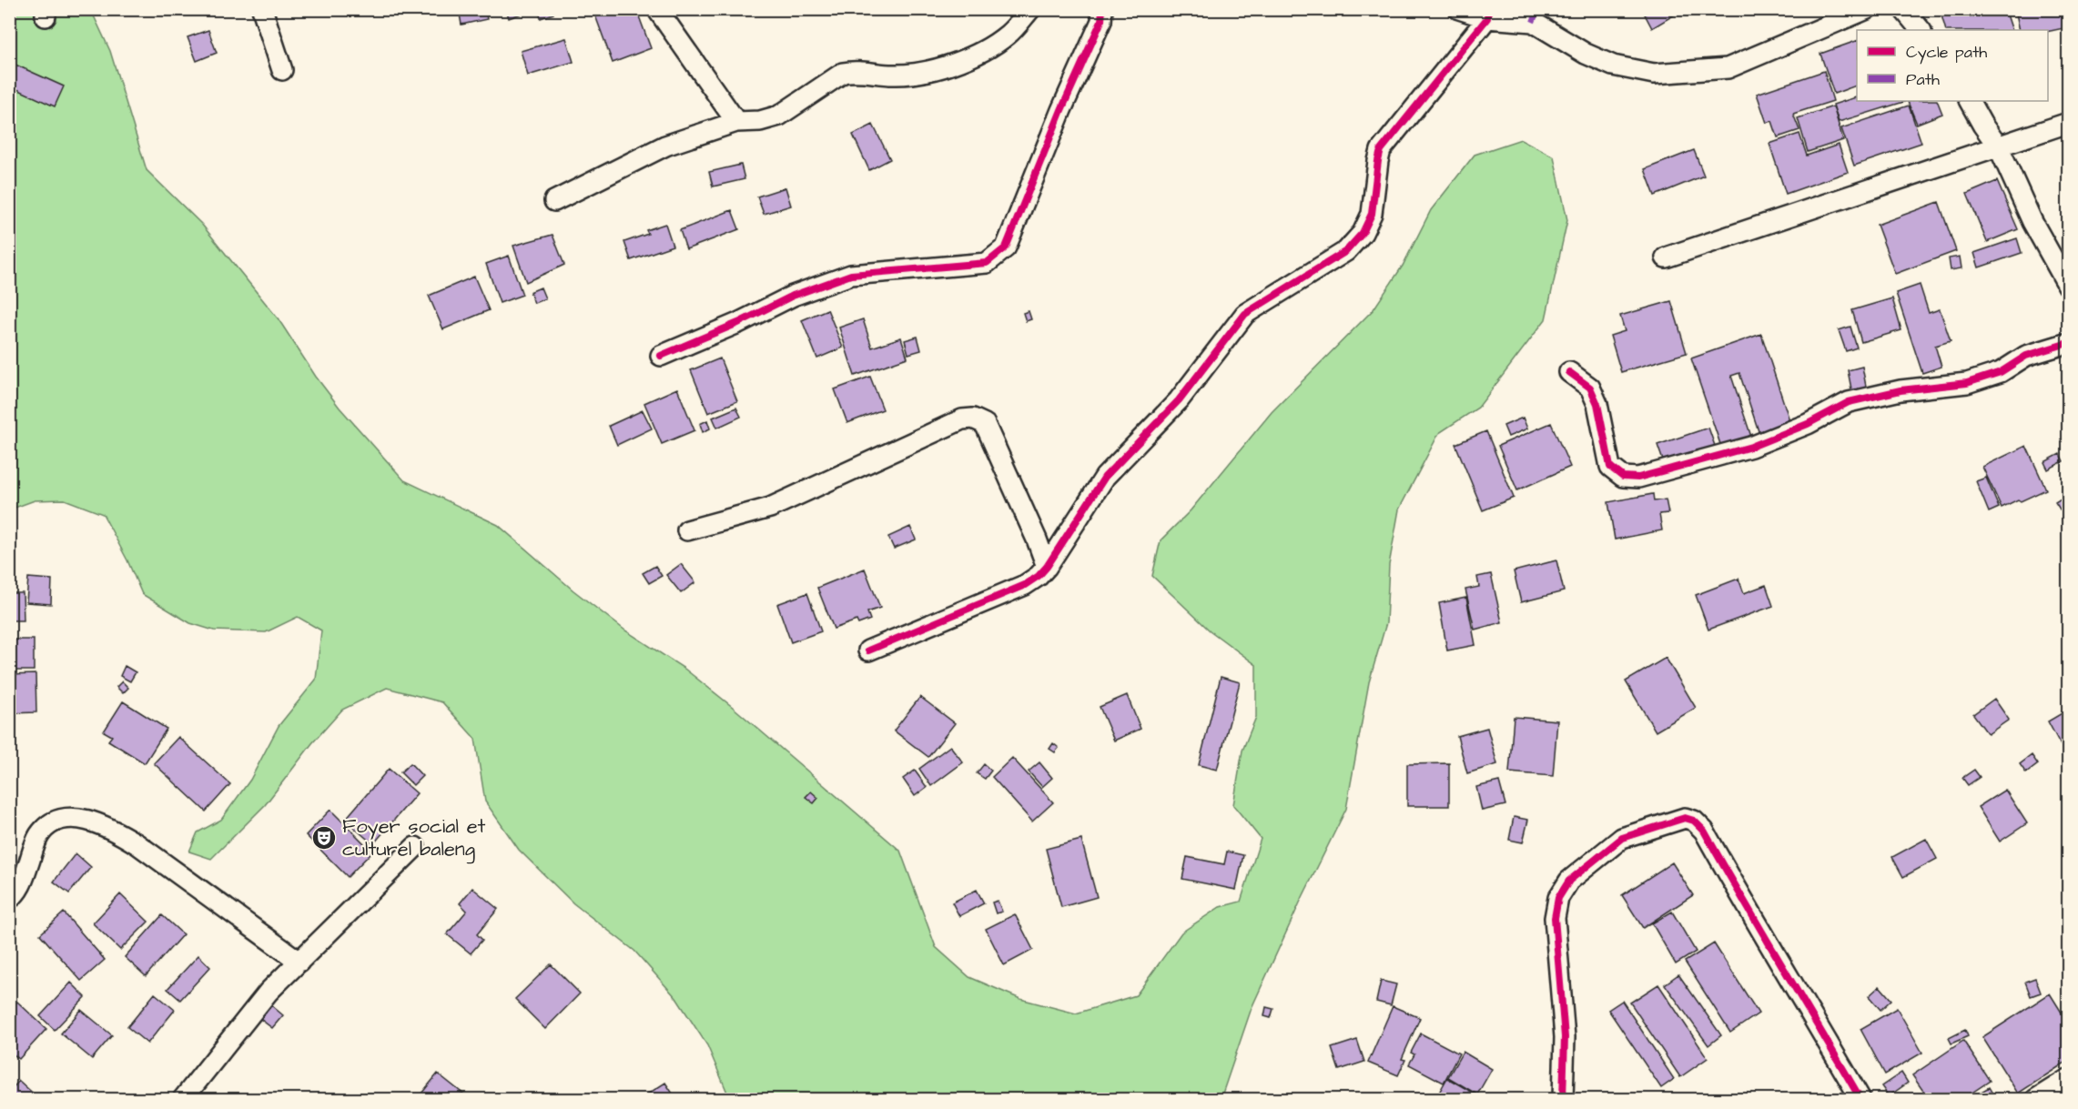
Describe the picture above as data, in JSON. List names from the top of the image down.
{
  "places": {
    "theatre": ["Foyer social et culturel baleng"]
  },
  "legend": ["Cycle path", "Path"]
}
